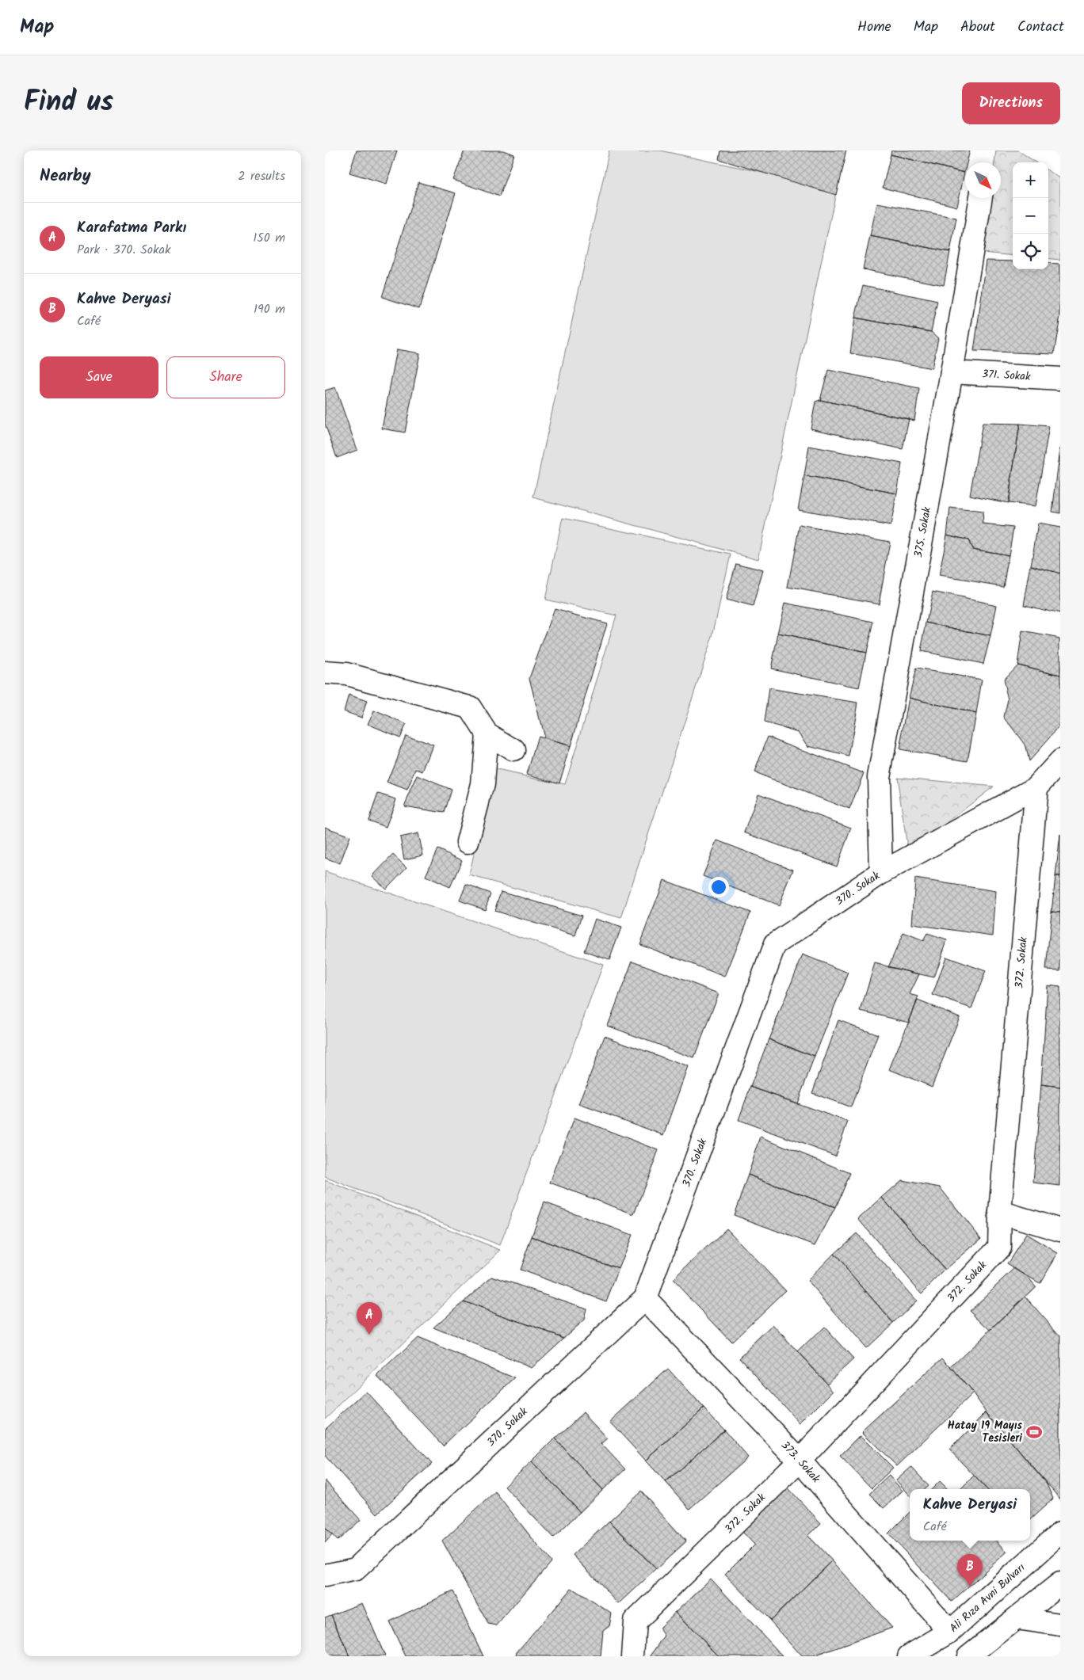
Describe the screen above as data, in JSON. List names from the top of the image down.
{
  "streets": {
    "street": [
      "371. Sokak",
      "375. Sokak",
      "370. Sokak",
      "372. Sokak",
      "373. Sokak",
      "Ali Rıza Avni Bulvarı"
    ]
  },
  "crossings": [
    ["371. Sokak", "375. Sokak"],
    ["375. Sokak", "370. Sokak"],
    ["370. Sokak", "372. Sokak"],
    ["370. Sokak", "373. Sokak"],
    ["372. Sokak", "373. Sokak"],
    ["373. Sokak", "Ali Rıza Avni Bulvarı"]
  ],
  "places": {
    "sports": ["Hatay 19 Mayıs Tesisleri"]
  },
  "north": "bottom right",
  "page": {
    "header": "Map",
    "nav": [
      "Home",
      "Map",
      "About",
      "Contact"
    ],
    "title": "Find us",
    "buttons": [
      "Directions",
      ["Save", "Share"]
    ],
    "heading": ["Nearby", "2 results"],
    "map_buttons": ["+", "−"],
    "list": [
      {
        "mark": "A",
        "name": "Karafatma Parkı",
        "note": "Park · 370. Sokak",
        "value": "150 m"
      },
      {
        "mark": "B",
        "name": "Kahve Deryasi",
        "note": "Café",
        "value": "190 m"
      }
    ],
    "pins": ["A", "B"],
    "popup": ["Kahve Deryasi", "Café"]
  }
}
